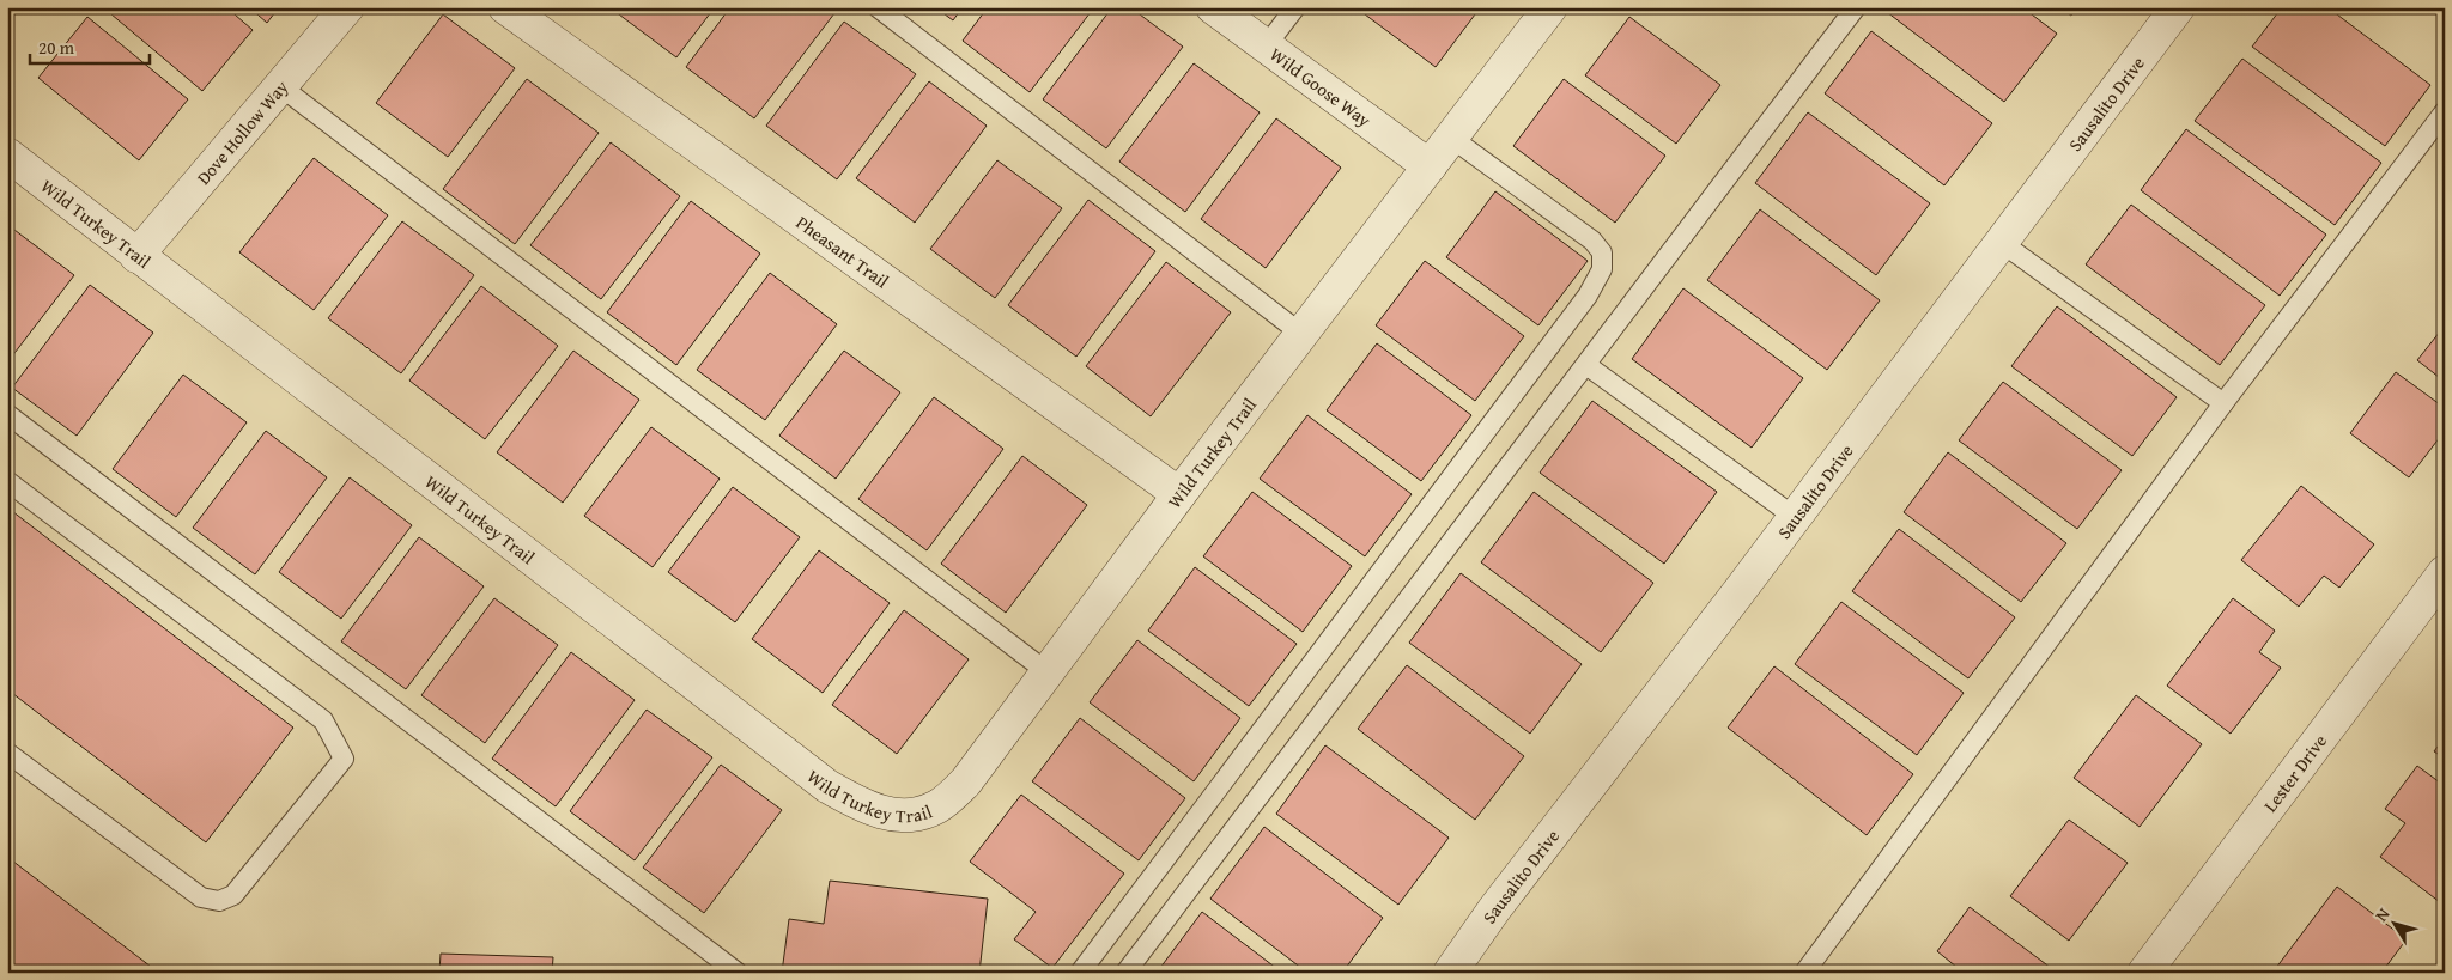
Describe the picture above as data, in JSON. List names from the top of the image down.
{
  "streets": {
    "street": [
      "Wild Goose Way",
      "Sausalito Drive",
      "Dove Hollow Way",
      "Wild Turkey Trail",
      "Pheasant Trail",
      "Lester Drive"
    ]
  },
  "crossings": [
    ["Wild Goose Way", "Wild Turkey Trail"],
    ["Dove Hollow Way", "Wild Turkey Trail"],
    ["Wild Turkey Trail", "Pheasant Trail"]
  ],
  "scale_bar": "20 m",
  "north": "top left"
}
